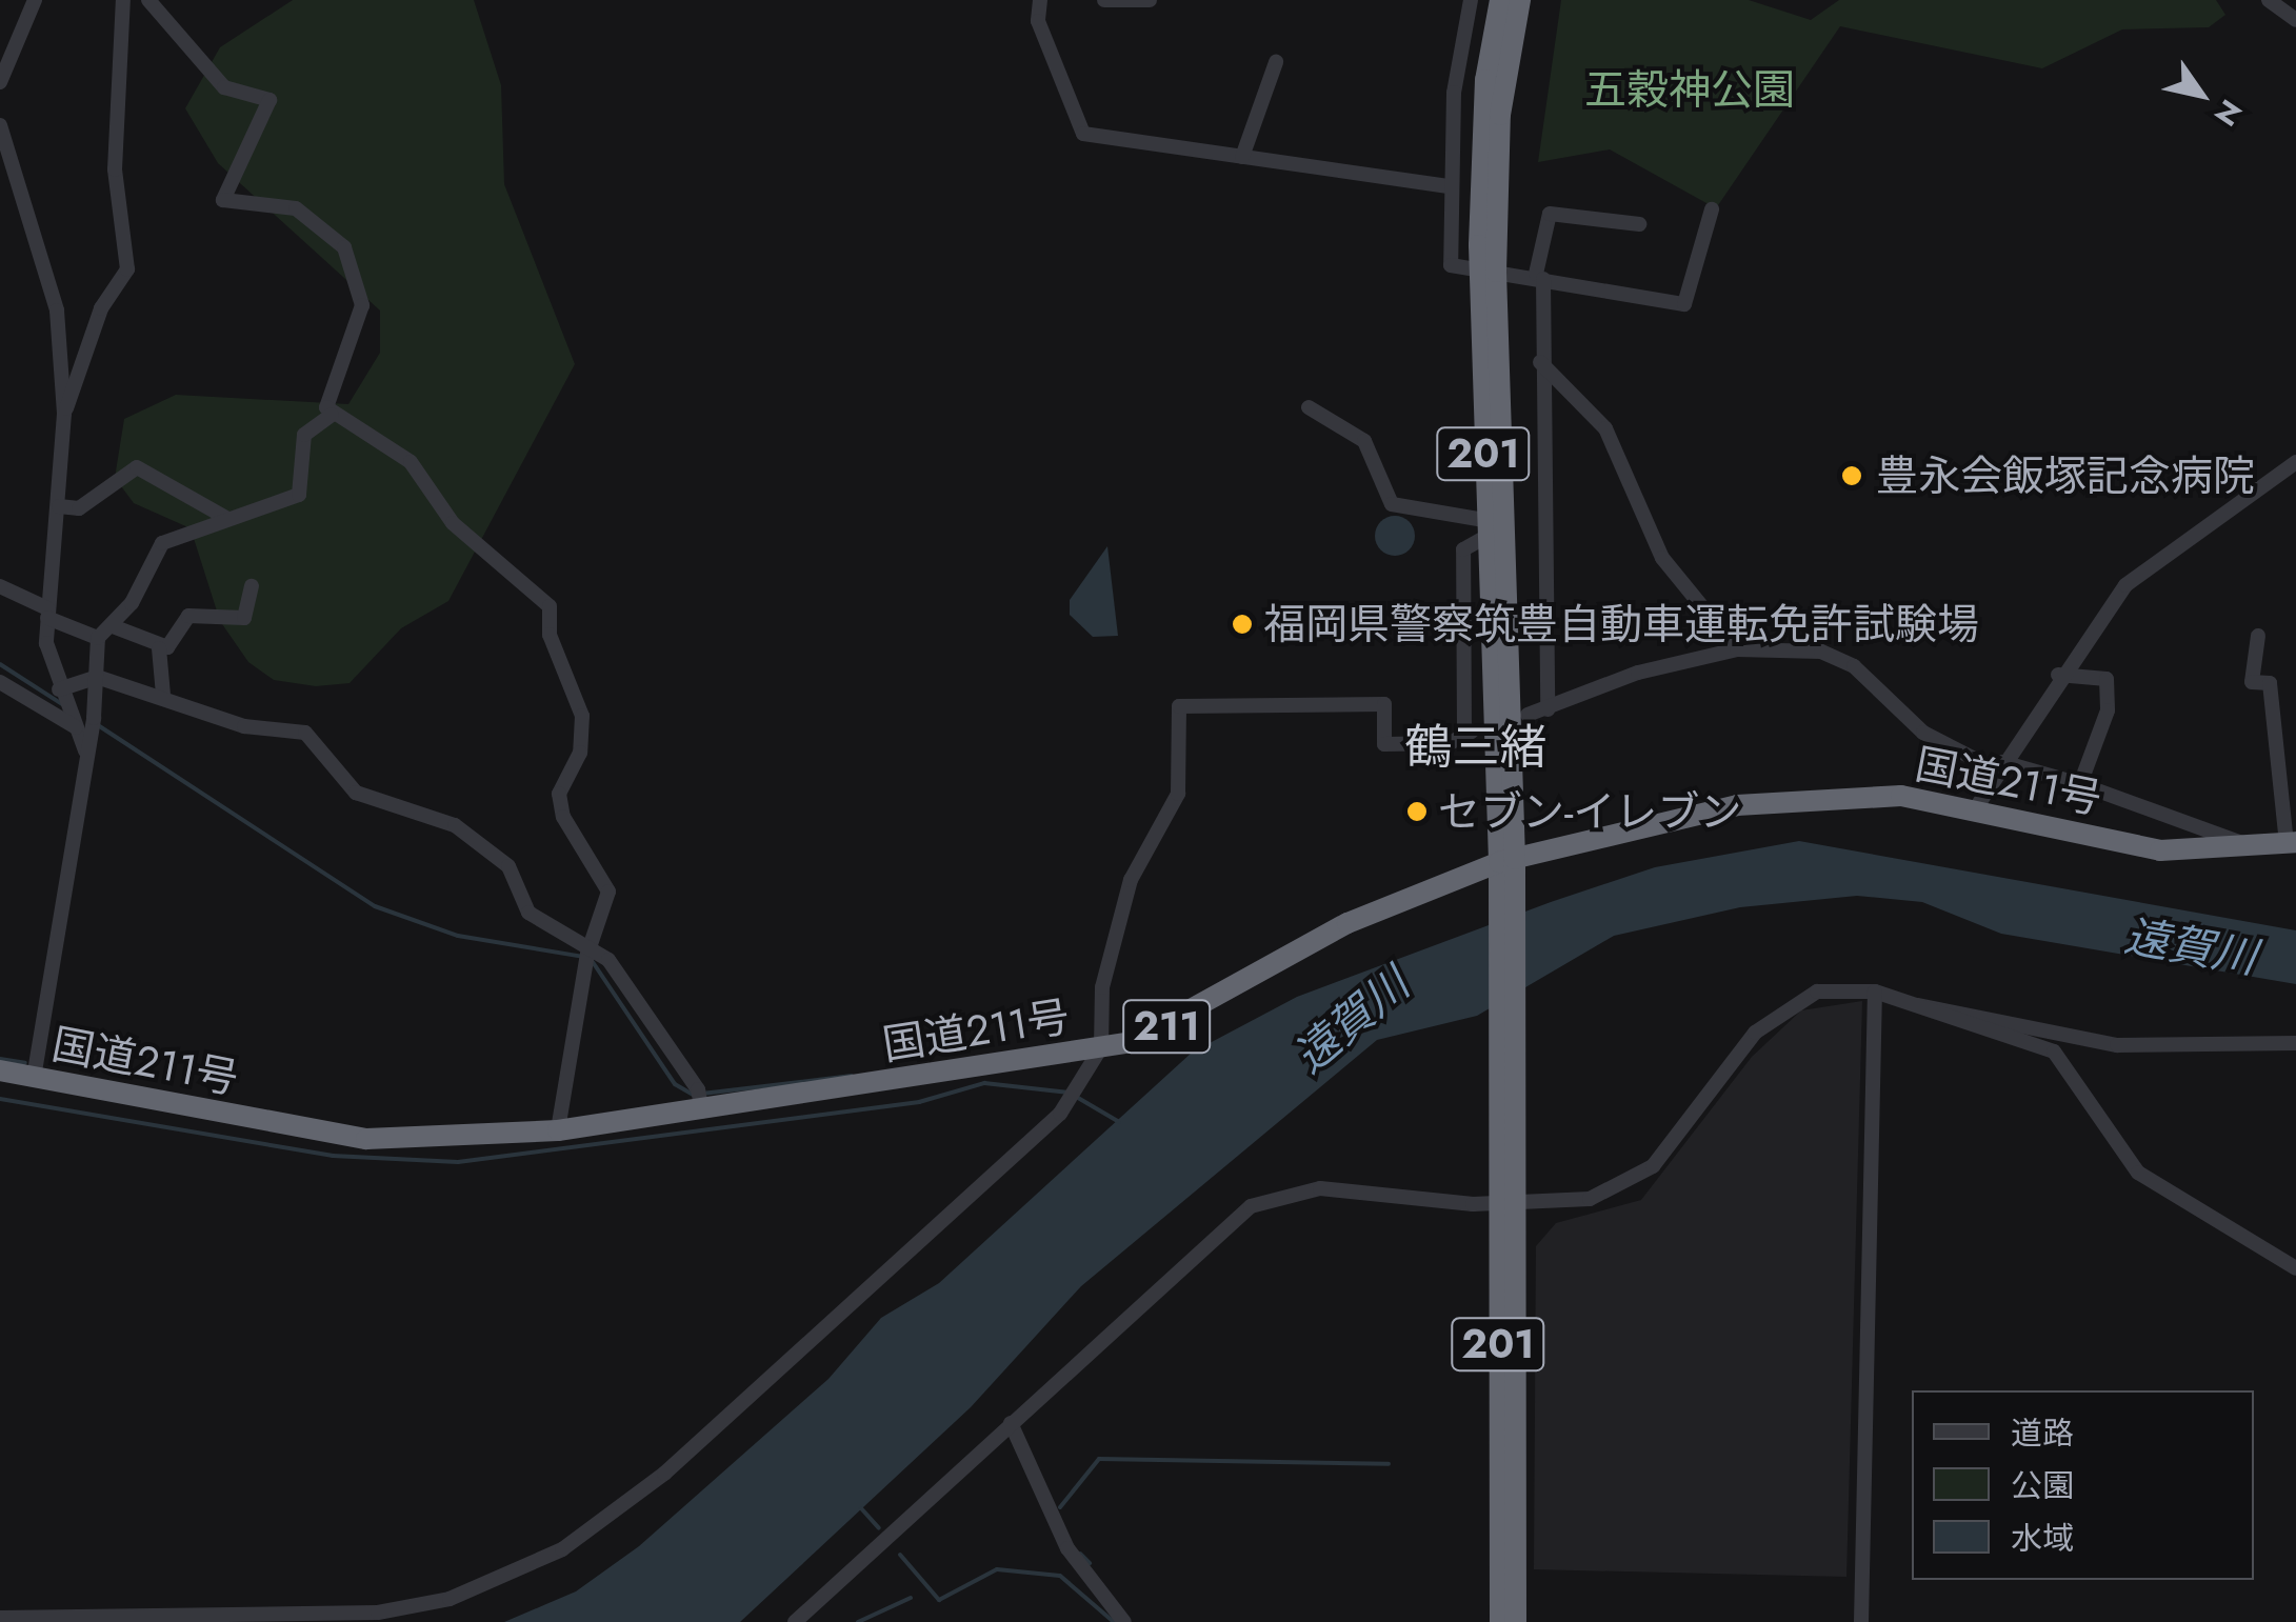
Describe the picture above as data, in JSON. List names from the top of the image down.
{
  "streets": {
    "highway": ["201", "国道211号", "211"]
  },
  "crossings": [
    ["201", "国道211号"]
  ],
  "districts": ["鶴三緒"],
  "water": ["遠賀川"],
  "parks": ["五穀神公園"],
  "places": ["豊永会飯塚記念病院", "福岡県警察筑豊自動車運転免許試験場", "セブン-イレブン"],
  "legend": ["道路", "公園", "水域"],
  "north": "bottom right"
}
